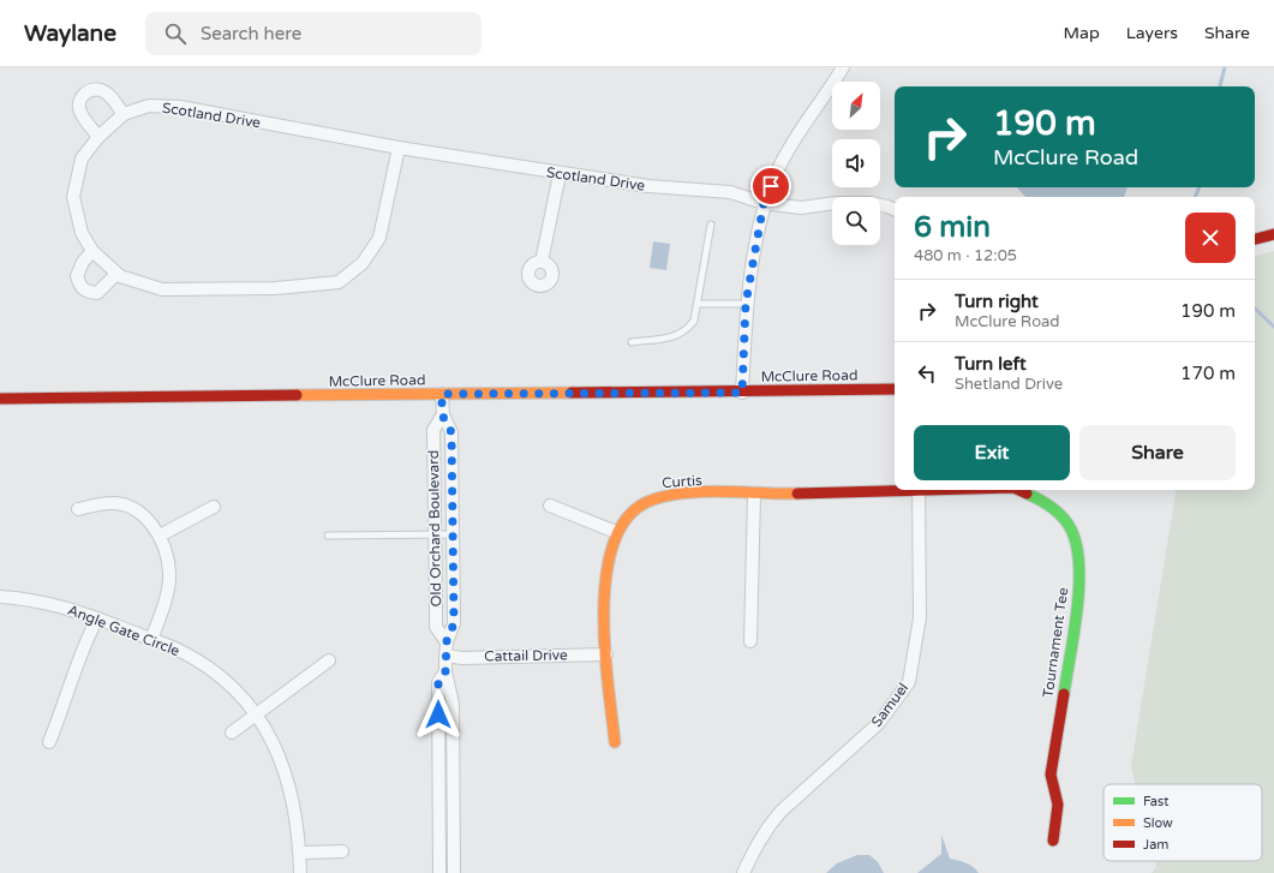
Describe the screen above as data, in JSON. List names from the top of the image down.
{
  "streets": {
    "street": [
      "Scotland Drive",
      "McClure Road",
      "Curtis",
      "Old Orchard Boulevard",
      "Angle Gate Circle",
      "Tournament Tee",
      "Cattail Drive",
      "Samuel"
    ]
  },
  "crossings": [
    ["McClure Road", "Old Orchard Boulevard"],
    ["Curtis", "Cattail Drive"],
    ["Old Orchard Boulevard", "Cattail Drive"]
  ],
  "legend": ["Fast", "Slow", "Jam"],
  "north": "top right",
  "page": {
    "header": "Waylane",
    "search": "Search here",
    "nav": ["Map", "Layers", "Share"],
    "turn": ["190 m", "McClure Road"],
    "heading": ["6 min", "480 m · 12:05"],
    "list": [
      {
        "name": "Turn right",
        "note": "McClure Road",
        "value": "190 m"
      },
      {
        "name": "Turn left",
        "note": "Shetland Drive",
        "value": "170 m"
      }
    ],
    "buttons": ["Exit", "Share"]
  }
}
